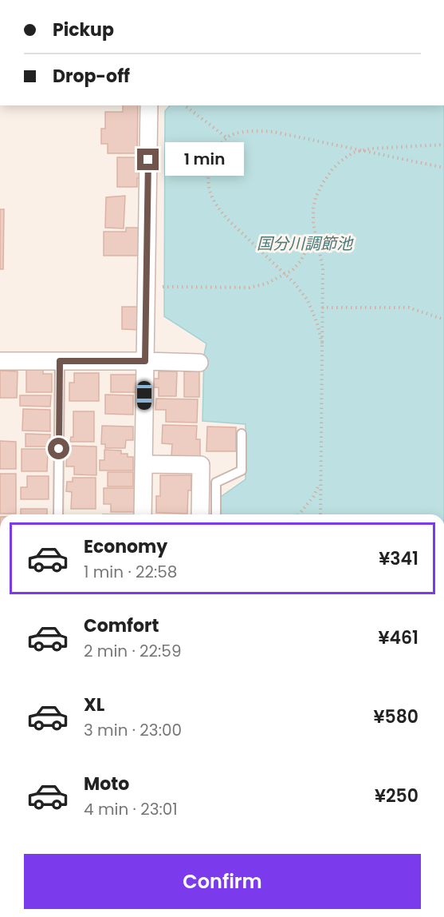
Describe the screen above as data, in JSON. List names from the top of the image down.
{
  "water": ["国分川調節池"],
  "page": {
    "banner": ["Pickup", "Drop-off"],
    "bubble": "1 min",
    "list": [
      {
        "name": "Economy",
        "note": "1 min · 22:58",
        "value": "¥341"
      },
      {
        "name": "Comfort",
        "note": "2 min · 22:59",
        "value": "¥461"
      },
      {
        "name": "XL",
        "note": "3 min · 23:00",
        "value": "¥580"
      },
      {
        "name": "Moto",
        "note": "4 min · 23:01",
        "value": "¥250"
      }
    ],
    "buttons": "Confirm"
  }
}
